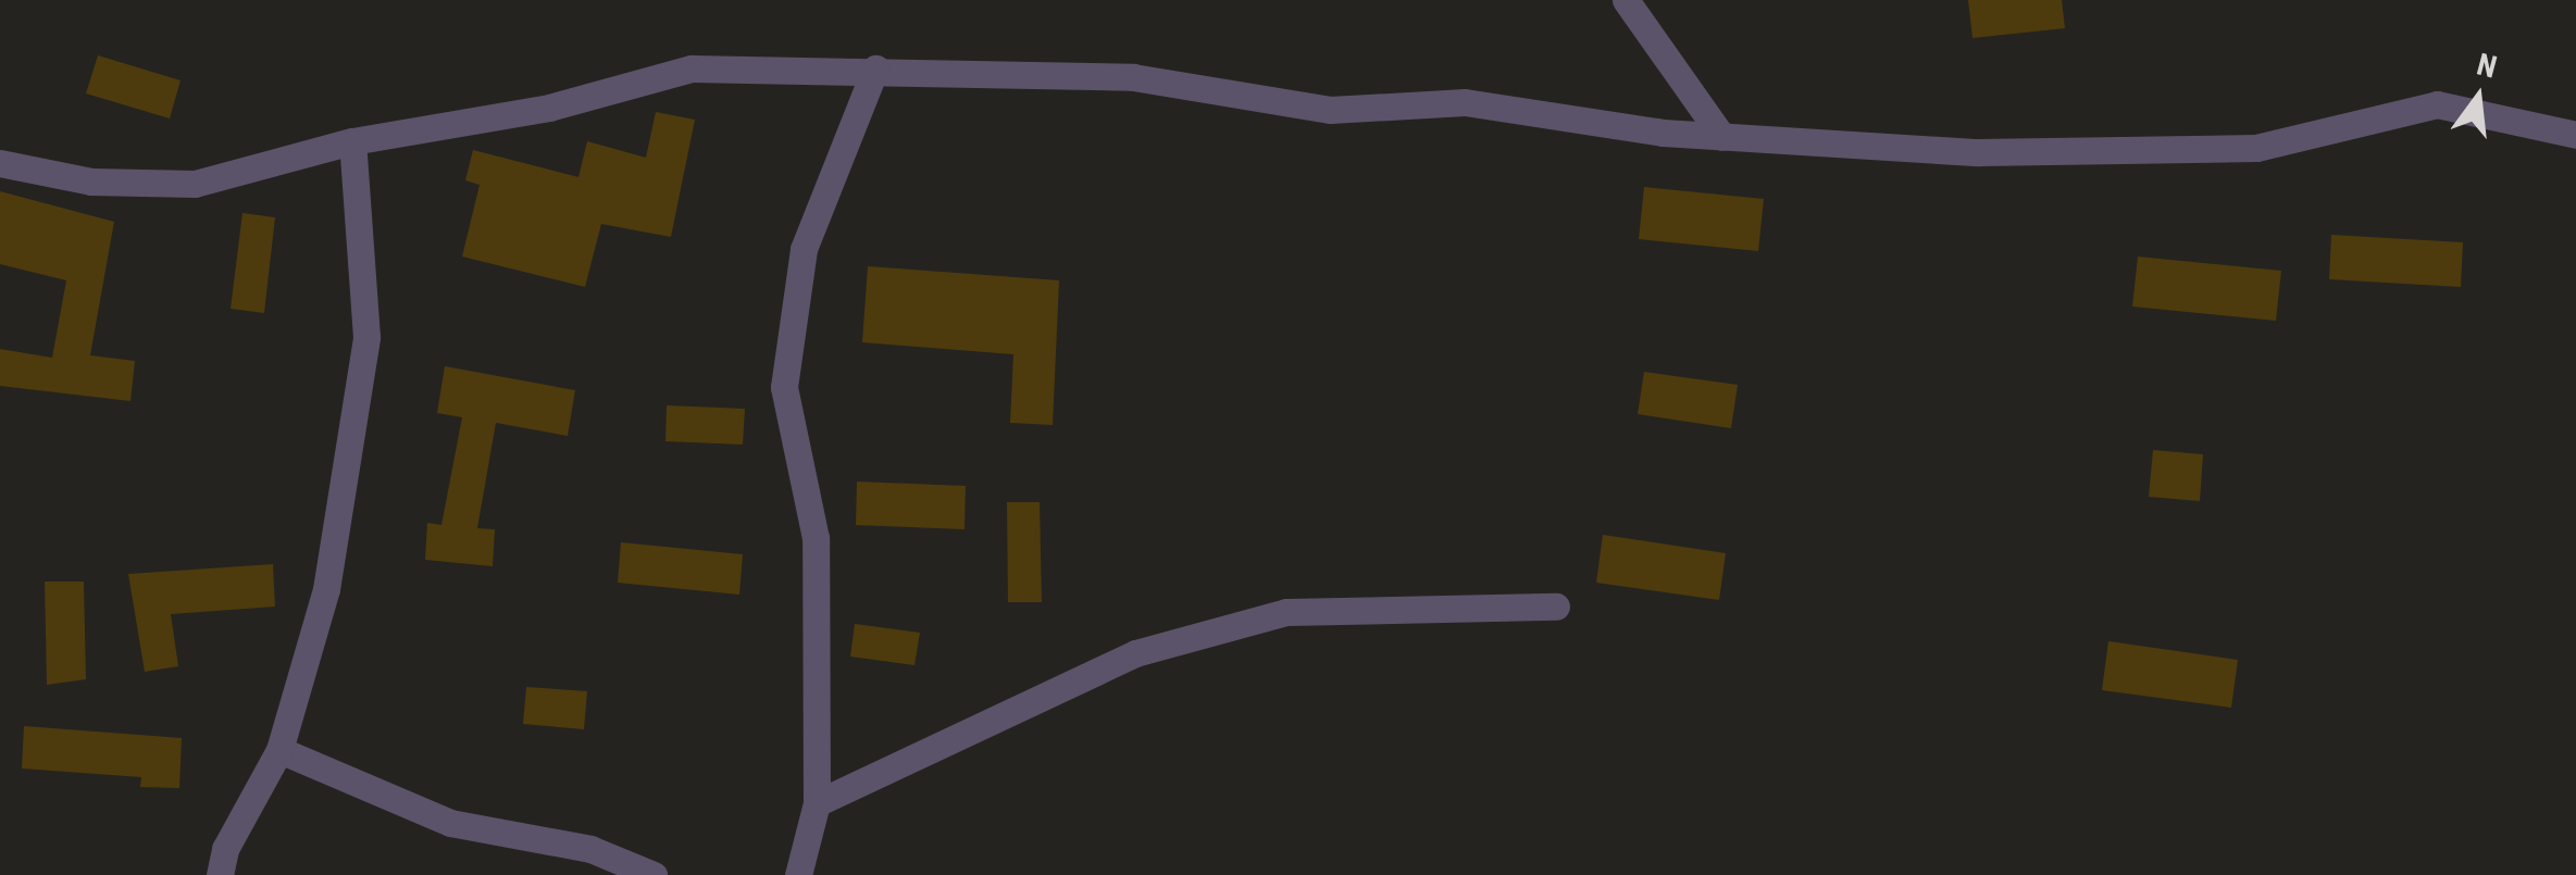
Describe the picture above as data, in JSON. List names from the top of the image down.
{
  "north": "top"
}
